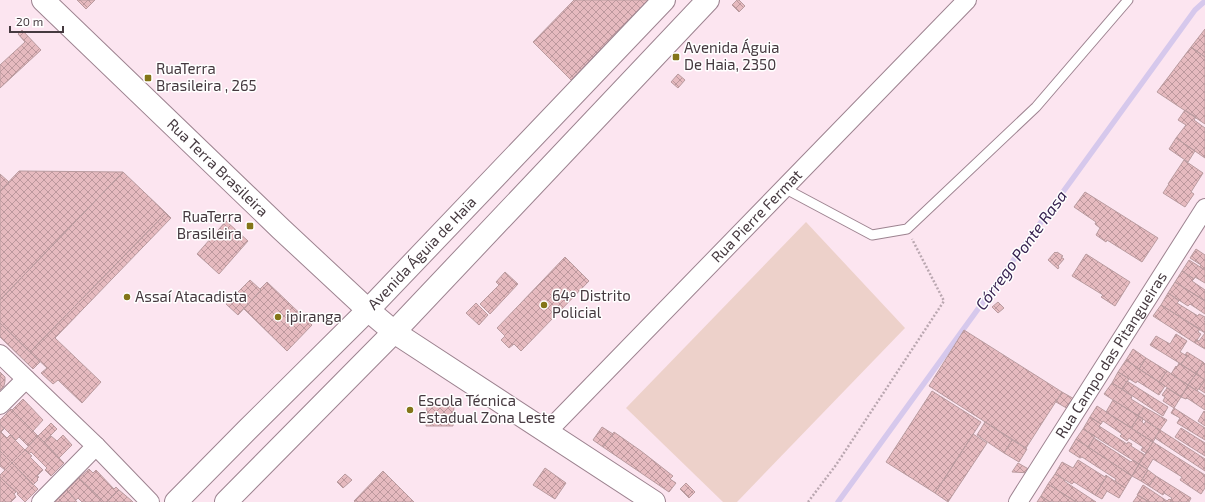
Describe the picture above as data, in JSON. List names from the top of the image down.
{
  "streets": {
    "main road": ["Rua Terra Brasileira", "Avenida Águia de Haia"],
    "street": ["Rua Pierre Fermat", "Rua Campo das Pitangueiras"]
  },
  "crossings": [
    ["Rua Terra Brasileira", "Rua Pierre Fermat"],
    ["Rua Terra Brasileira", "Avenida Águia de Haia"]
  ],
  "water": ["Córrego Ponte Rasa"],
  "places": {
    "transit": ["Avenida Águia De Haia, 2350", "RuaTerra Brasileira , 265", "RuaTerra Brasileira"],
    "other": [
      "Assaí Atacadista",
      "64º Distrito Policial",
      "ipiranga",
      "Escola Técnica Estadual Zona Leste"
    ]
  },
  "scale_bar": "20 m"
}
